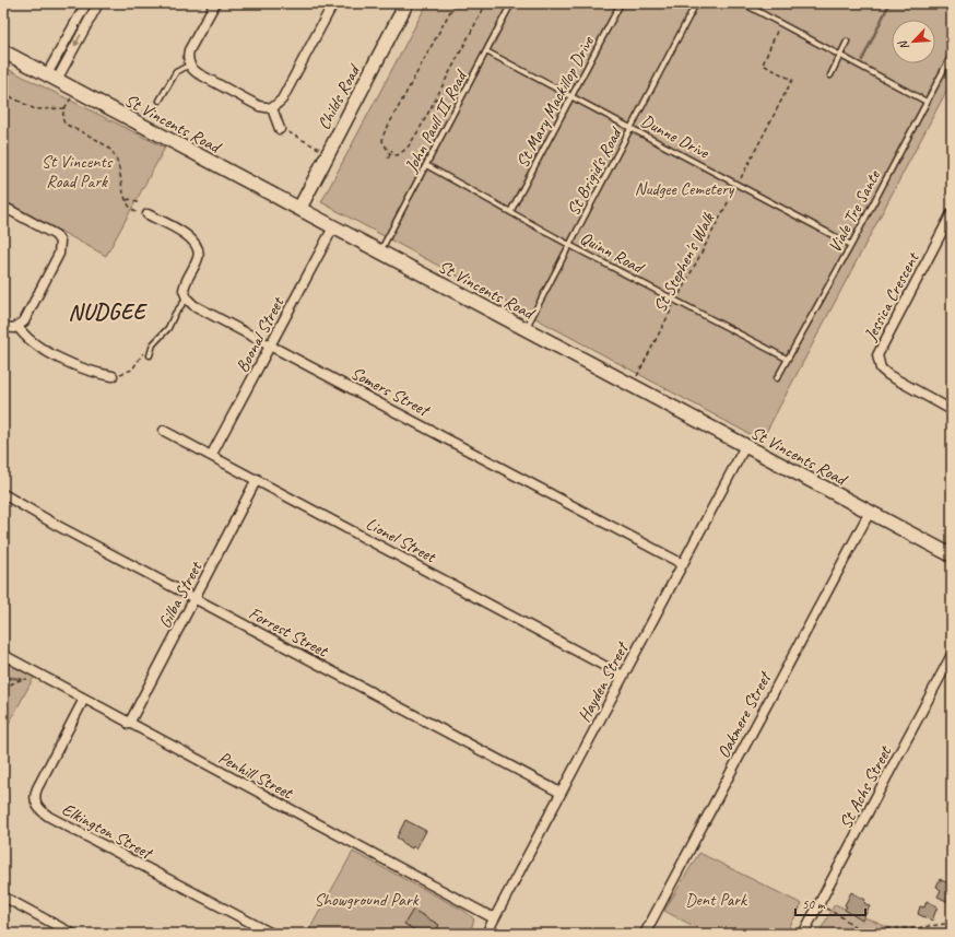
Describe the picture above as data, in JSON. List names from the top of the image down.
{
  "streets": {
    "main road": ["Childs Road", "St Vincents Road"],
    "street": [
      "Jessica Crescent",
      "Boonal Street",
      "Somers Street",
      "Lionel Street",
      "Gilba Street",
      "Forrest Street",
      "Hayden Street",
      "Oakmere Street",
      "Penhill Street",
      "St Achs Street",
      "Elkington Street"
    ],
    "lane": [
      "St Mary Mackillop Drive",
      "John Paull II Road",
      "Dunne Drive",
      "St Brigid's Road",
      "Viale Tre Sante",
      "Quinn Road"
    ],
    "path": ["St Stephen's Walk"]
  },
  "crossings": [
    ["Childs Road", "St Vincents Road"],
    ["St Mary Mackillop Drive", "Dunne Drive"],
    ["St Mary Mackillop Drive", "Quinn Road"],
    ["John Paull II Road", "St Vincents Road"],
    ["John Paull II Road", "Dunne Drive"],
    ["John Paull II Road", "Quinn Road"],
    ["St Vincents Road", "St Brigid's Road"],
    ["St Vincents Road", "St Stephen's Walk"],
    ["St Vincents Road", "Boonal Street"],
    ["St Vincents Road", "Hayden Street"],
    ["St Vincents Road", "Oakmere Street"],
    ["Dunne Drive", "St Brigid's Road"],
    ["Dunne Drive", "Viale Tre Sante"],
    ["Dunne Drive", "St Stephen's Walk"],
    ["St Brigid's Road", "Quinn Road"],
    ["Viale Tre Sante", "Quinn Road"],
    ["Quinn Road", "St Stephen's Walk"],
    ["Boonal Street", "Somers Street"],
    ["Boonal Street", "Lionel Street"],
    ["Somers Street", "Hayden Street"],
    ["Lionel Street", "Gilba Street"],
    ["Lionel Street", "Hayden Street"],
    ["Gilba Street", "Forrest Street"],
    ["Gilba Street", "Penhill Street"],
    ["Forrest Street", "Hayden Street"],
    ["Hayden Street", "Penhill Street"],
    ["Penhill Street", "Elkington Street"]
  ],
  "districts": ["NUDGEE"],
  "parks": [
    "St Vincents Road Park",
    "Nudgee Cemetery",
    "Showground Park",
    "Dent Park"
  ],
  "scale_bar": "50 m",
  "north": "bottom left"
}
